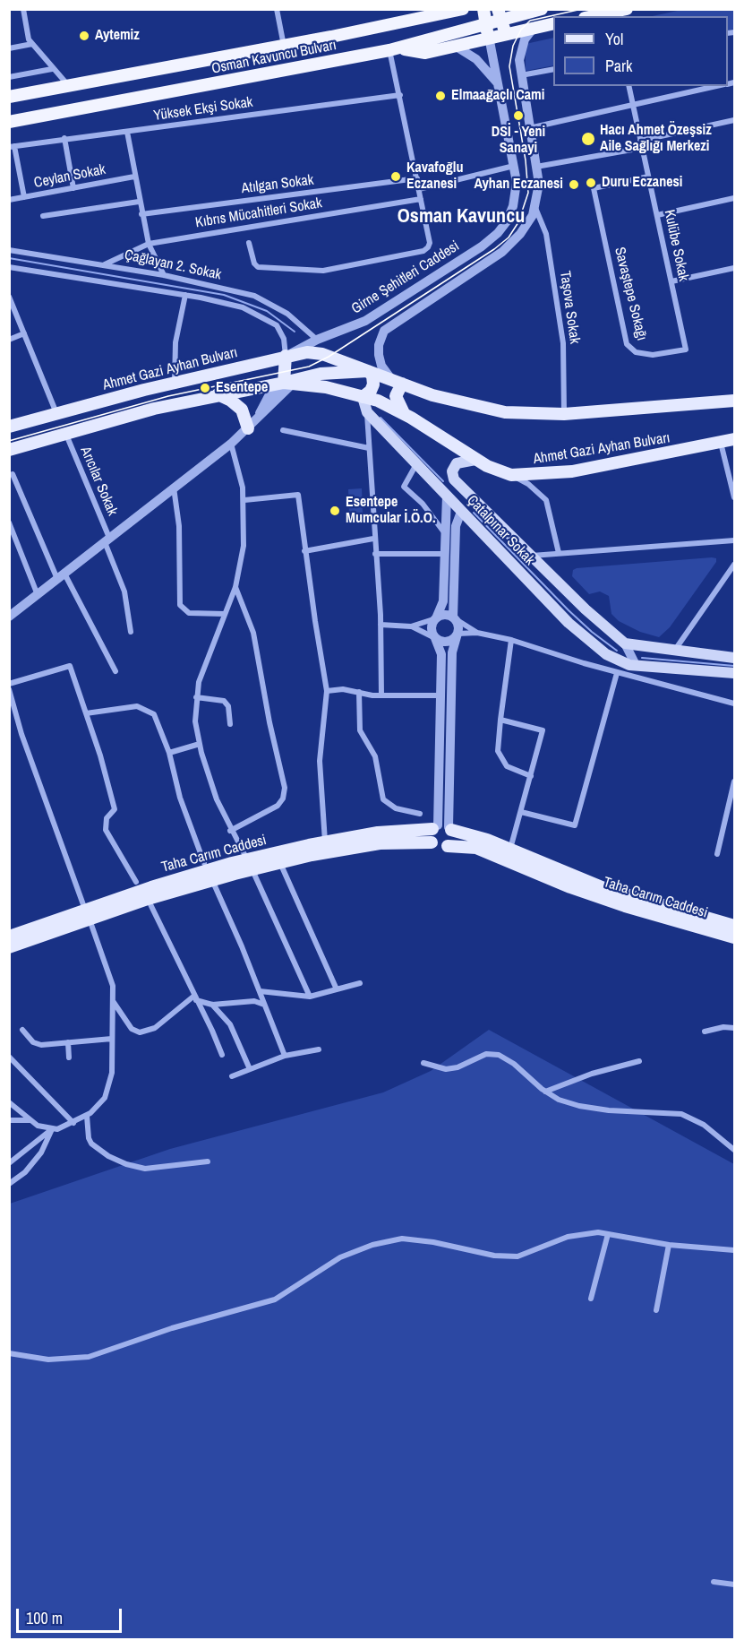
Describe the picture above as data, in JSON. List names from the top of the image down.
{
  "streets": {
    "highway": ["Osman Kavuncu Bulvarı"],
    "main road": ["Ahmet Gazi Ayhan Bulvarı", "Çatalpınar Sokak", "Taha Carım Caddesi"],
    "street": [
      "Yüksek Ekşi Sokak",
      "Ceylan Sokak",
      "Atılgan Sokak",
      "Kıbrıs Mücahitleri Sokak",
      "Kulübe Sokak",
      "Çağlayan 2. Sokak",
      "Girne Şehitleri Caddesi",
      "Savaştepe Sokağı",
      "Taşova Sokak",
      "Arıcılar Sokak"
    ]
  },
  "crossings": [
    ["Osman Kavuncu Bulvarı", "Girne Şehitleri Caddesi"],
    ["Kıbrıs Mücahitleri Sokak", "Çağlayan 2. Sokak"],
    ["Kulübe Sokak", "Savaştepe Sokağı"],
    ["Çağlayan 2. Sokak", "Girne Şehitleri Caddesi"],
    ["Çağlayan 2. Sokak", "Ahmet Gazi Ayhan Bulvarı"],
    ["Girne Şehitleri Caddesi", "Taşova Sokak"],
    ["Girne Şehitleri Caddesi", "Ahmet Gazi Ayhan Bulvarı"],
    ["Taşova Sokak", "Ahmet Gazi Ayhan Bulvarı"],
    ["Ahmet Gazi Ayhan Bulvarı", "Arıcılar Sokak"],
    ["Ahmet Gazi Ayhan Bulvarı", "Çatalpınar Sokak"]
  ],
  "districts": ["Osman Kavuncu"],
  "places": [
    "Aytemiz",
    "Elmaağaçlı Cami",
    "DSİ - Yeni Sanayi",
    "Hacı Ahmet Özeşsiz Aile Sağlığı Merkezi",
    "Kavafoğlu Eczanesi",
    "Duru Eczanesi",
    "Ayhan Eczanesi",
    "Esentepe",
    "Esentepe Mumcular İ.Ö.O."
  ],
  "legend": ["Yol", "Park"],
  "scale_bar": "100 m"
}
